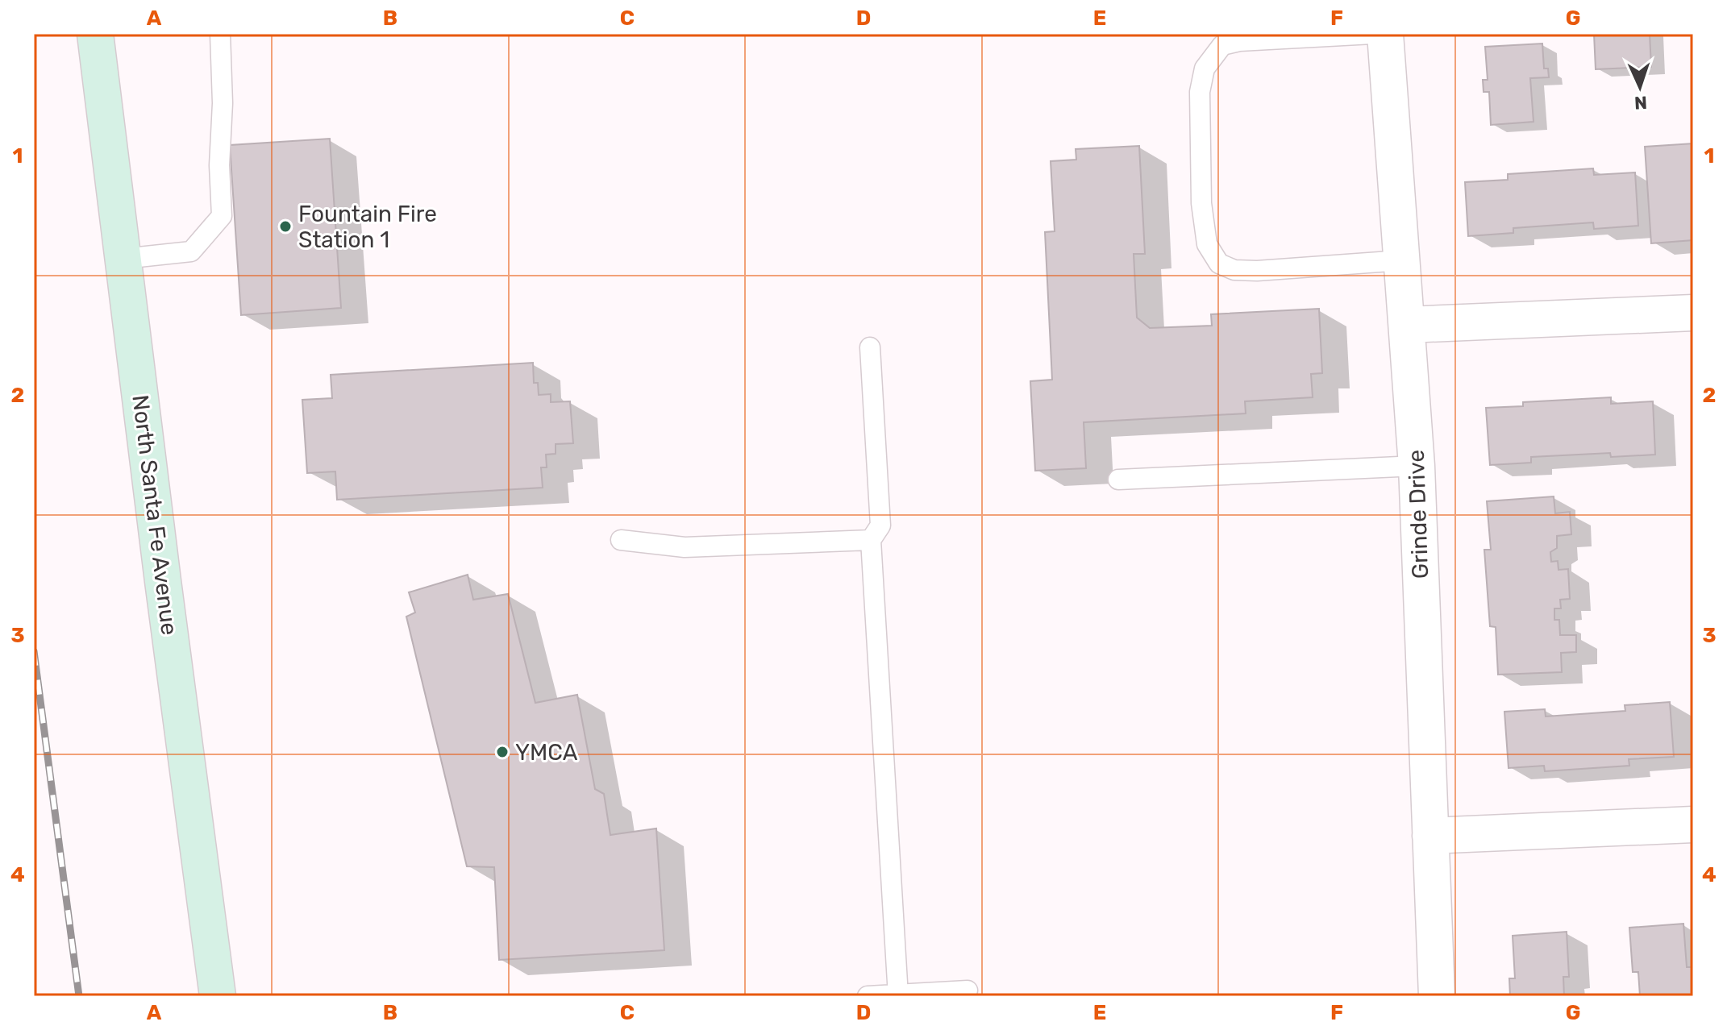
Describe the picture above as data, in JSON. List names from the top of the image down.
{
  "streets": {
    "main road": ["North Santa Fe Avenue"],
    "street": ["Grinde Drive"]
  },
  "places": ["Fountain Fire Station 1", "YMCA"],
  "north": "bottom",
  "grid": {
    "columns": [
      "A",
      "B",
      "C",
      "D",
      "E",
      "F",
      "G"
    ],
    "rows": [
      "1",
      "2",
      "3",
      "4"
    ]
  }
}
